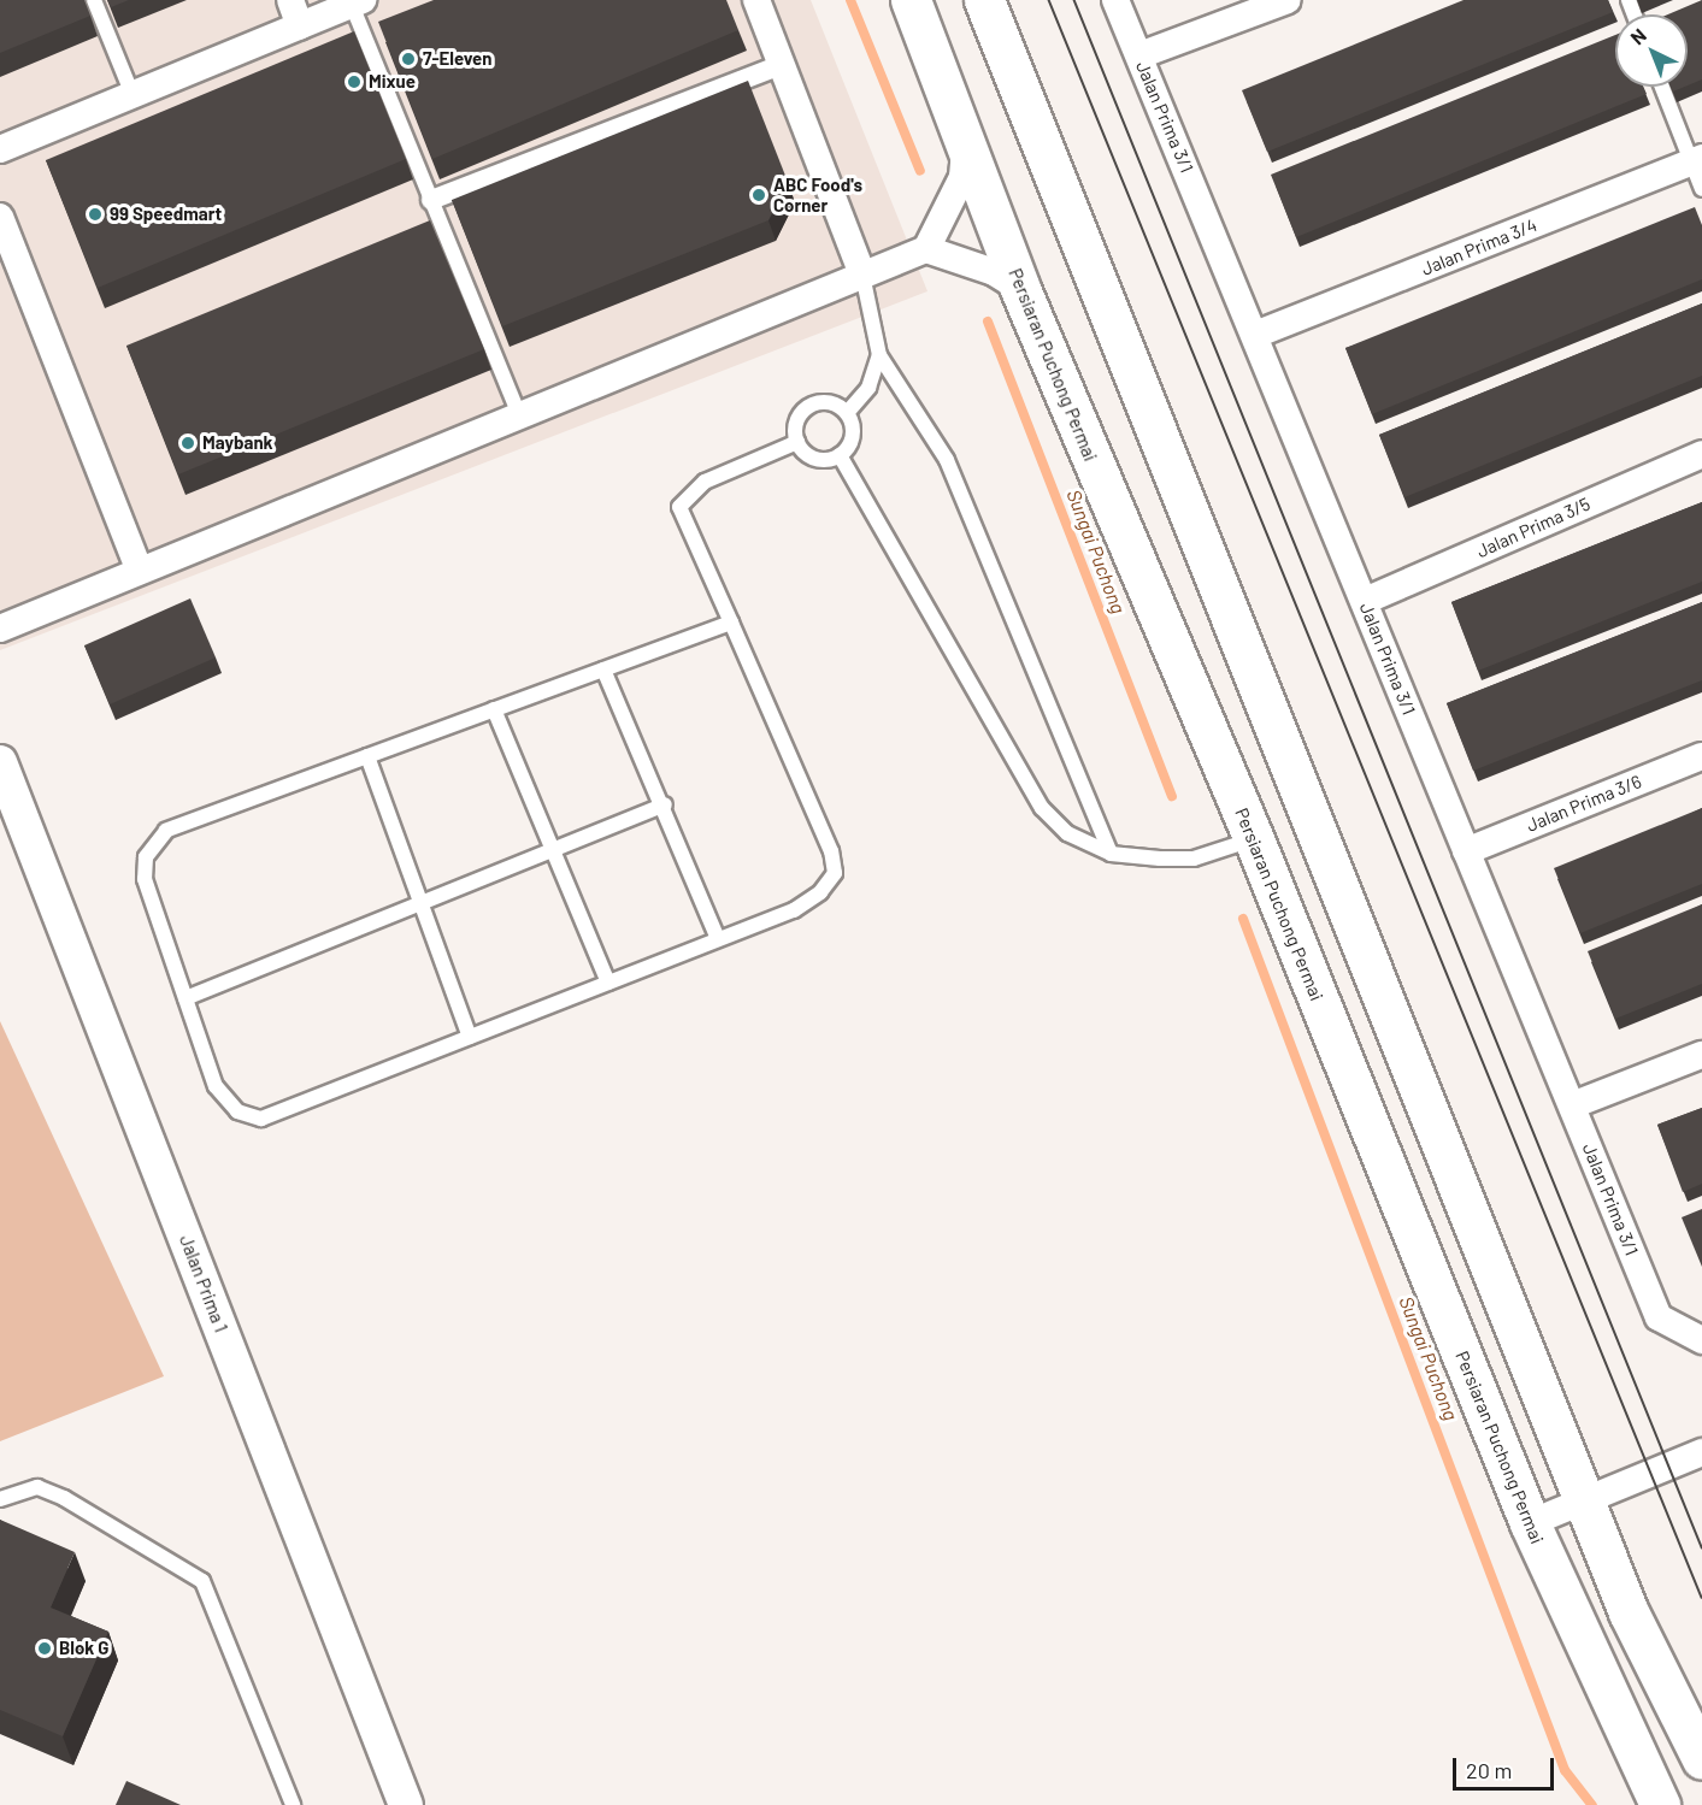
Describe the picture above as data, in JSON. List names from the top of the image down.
{
  "streets": {
    "main road": ["Persiaran Puchong Permai"],
    "street": [
      "Jalan Prima 3/1",
      "Jalan Prima 3/4",
      "Jalan Prima 3/5",
      "Jalan Prima 3/6",
      "Jalan Prima 1"
    ]
  },
  "crossings": [
    ["Jalan Prima 3/1", "Jalan Prima 3/4"],
    ["Jalan Prima 3/1", "Jalan Prima 3/5"],
    ["Jalan Prima 3/1", "Jalan Prima 3/6"]
  ],
  "water": ["Sungai Puchong"],
  "places": [
    "7-Eleven",
    "Mixue",
    "ABC Food's Corner",
    "99 Speedmart",
    "Maybank",
    "Blok G"
  ],
  "scale_bar": "20 m",
  "north": "top left"
}
